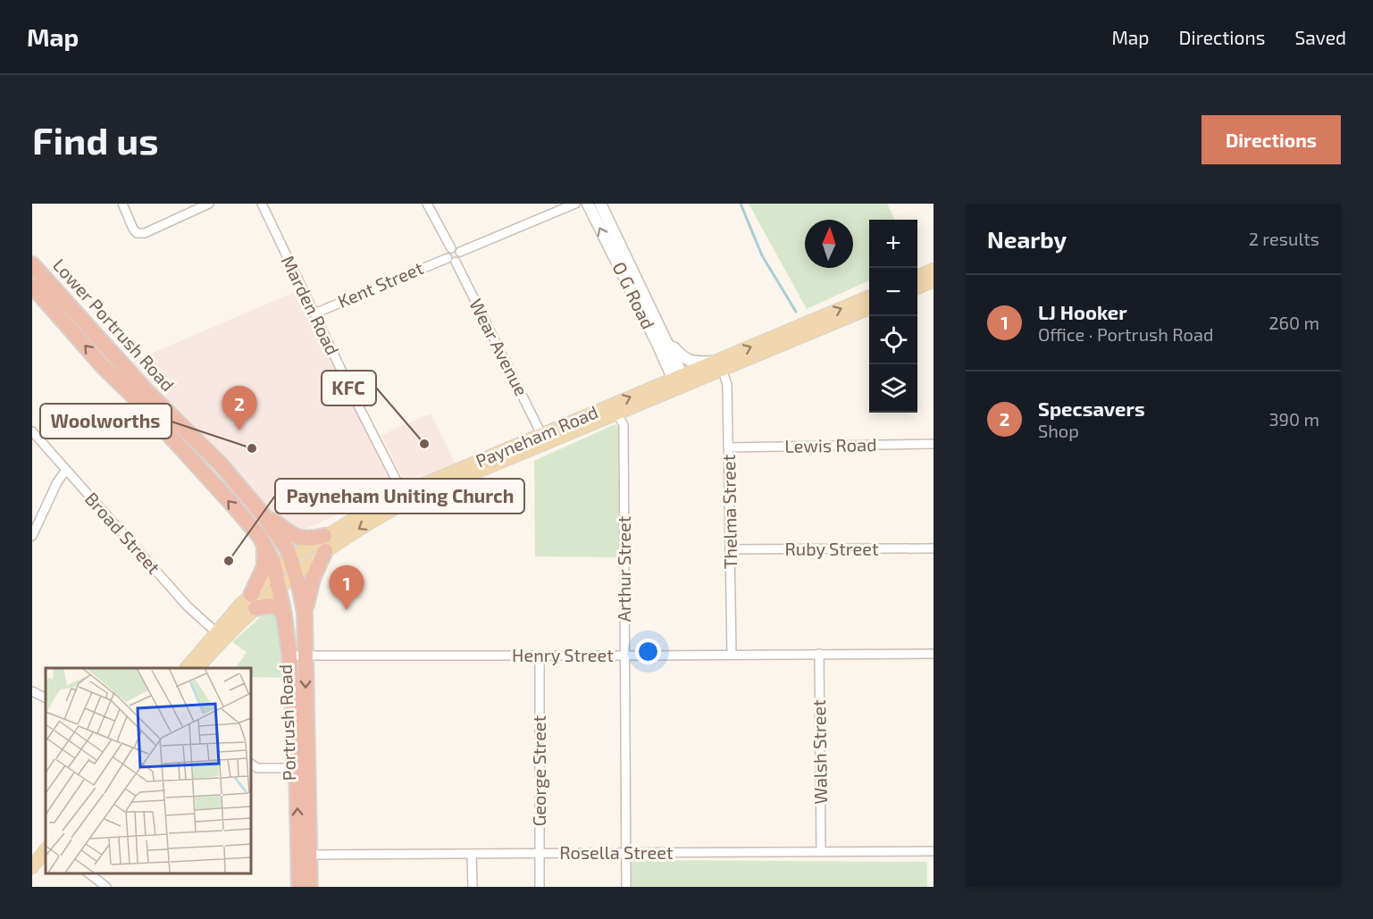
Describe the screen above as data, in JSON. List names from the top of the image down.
{
  "streets": {
    "highway": ["Lower Portrush Road", "Portrush Road"],
    "main road": ["O G Road", "Payneham Road"],
    "street": [
      "Kent Street",
      "Marden Road",
      "Wear Avenue",
      "Lewis Road",
      "Thelma Street",
      "Broad Street",
      "Ruby Street",
      "Arthur Street",
      "Henry Street",
      "Walsh Street",
      "George Street",
      "Rosella Street"
    ]
  },
  "crossings": [
    ["Kent Street", "Marden Road"],
    ["Kent Street", "Wear Avenue"],
    ["O G Road", "Payneham Road"],
    ["Marden Road", "Payneham Road"],
    ["Lower Portrush Road", "Payneham Road"],
    ["Lower Portrush Road", "Portrush Road"],
    ["Wear Avenue", "Payneham Road"],
    ["Payneham Road", "Thelma Street"],
    ["Payneham Road", "Broad Street"],
    ["Payneham Road", "Arthur Street"],
    ["Payneham Road", "Portrush Road"],
    ["Lewis Road", "Thelma Street"],
    ["Thelma Street", "Ruby Street"],
    ["Thelma Street", "Henry Street"],
    ["Arthur Street", "Henry Street"],
    ["Arthur Street", "Rosella Street"],
    ["Henry Street", "Portrush Road"],
    ["Henry Street", "Walsh Street"],
    ["Henry Street", "George Street"],
    ["Portrush Road", "Rosella Street"],
    ["Walsh Street", "Rosella Street"],
    ["George Street", "Rosella Street"]
  ],
  "places": ["KFC", "Woolworths", "Payneham Uniting Church"],
  "north": "top",
  "page": {
    "header": "Map",
    "nav": ["Map", "Directions", "Saved"],
    "buttons": "Directions",
    "title": "Find us",
    "heading": ["Nearby", "2 results"],
    "map_buttons": ["+", "−"],
    "list": [
      {
        "mark": "1",
        "name": "LJ Hooker",
        "note": "Office · Portrush Road",
        "value": "260 m"
      },
      {
        "mark": "2",
        "name": "Specsavers",
        "note": "Shop",
        "value": "390 m"
      }
    ],
    "pins": ["2", "1"]
  }
}
